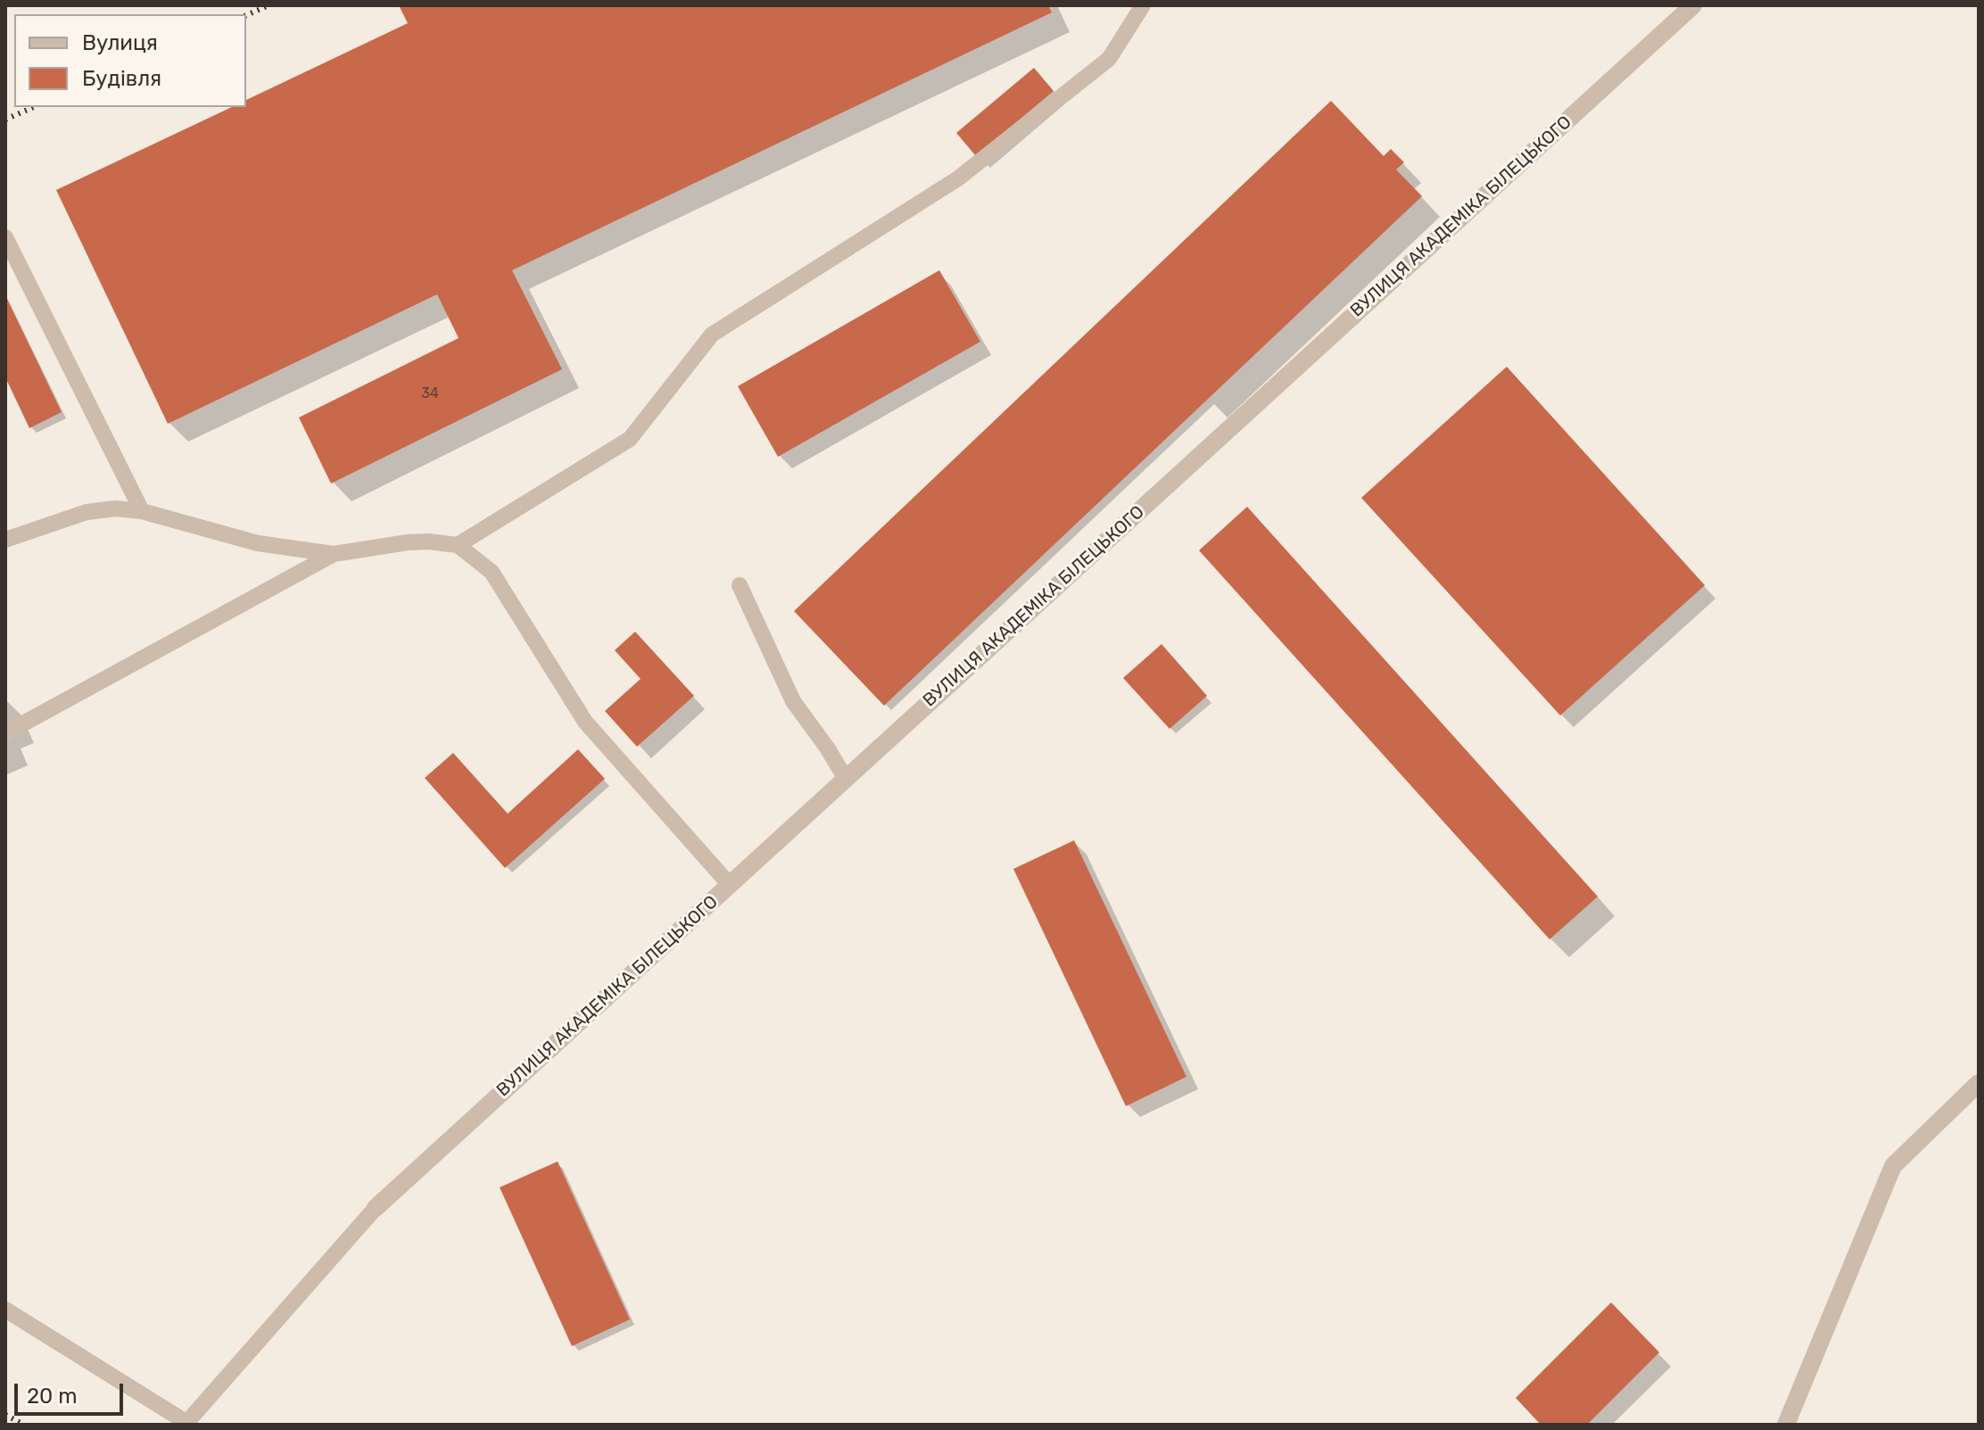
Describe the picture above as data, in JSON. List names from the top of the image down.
{
  "streets": {
    "street": ["ВУЛИЦЯ АКАДЕМІКА БІЛЕЦЬКОГО"]
  },
  "house_numbers": ["34"],
  "legend": ["Вулиця", "Будівля"],
  "scale_bar": "20 m"
}
